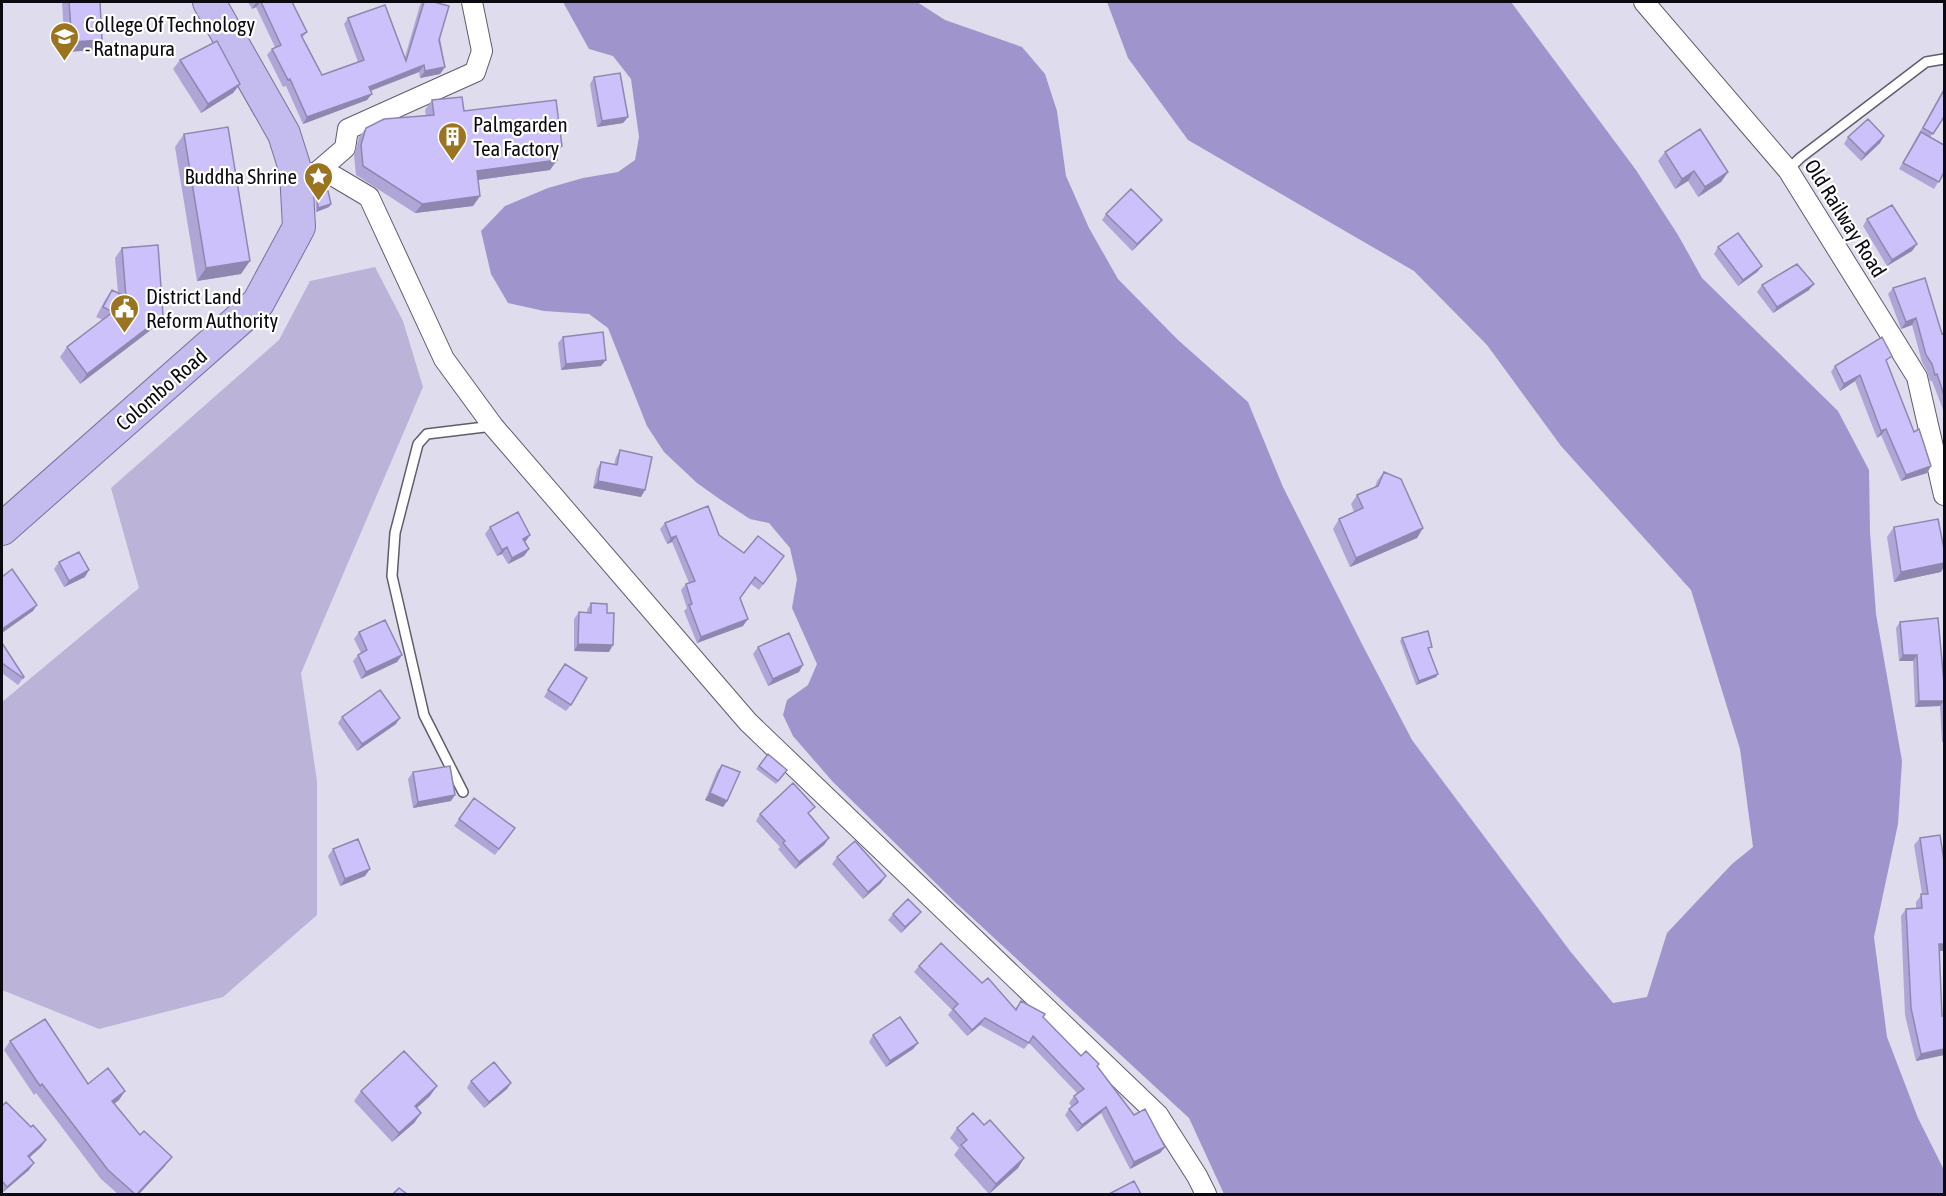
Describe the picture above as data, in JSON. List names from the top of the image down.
{
  "streets": {
    "highway": ["Colombo Road"],
    "street": ["Old Railway Road"]
  },
  "places": {
    "school or university": ["College Of Technology - Ratnapura"],
    "building": ["Palmgarden Tea Factory"],
    "place": ["Buddha Shrine"],
    "public building": ["District Land Reform Authority"]
  }
}
